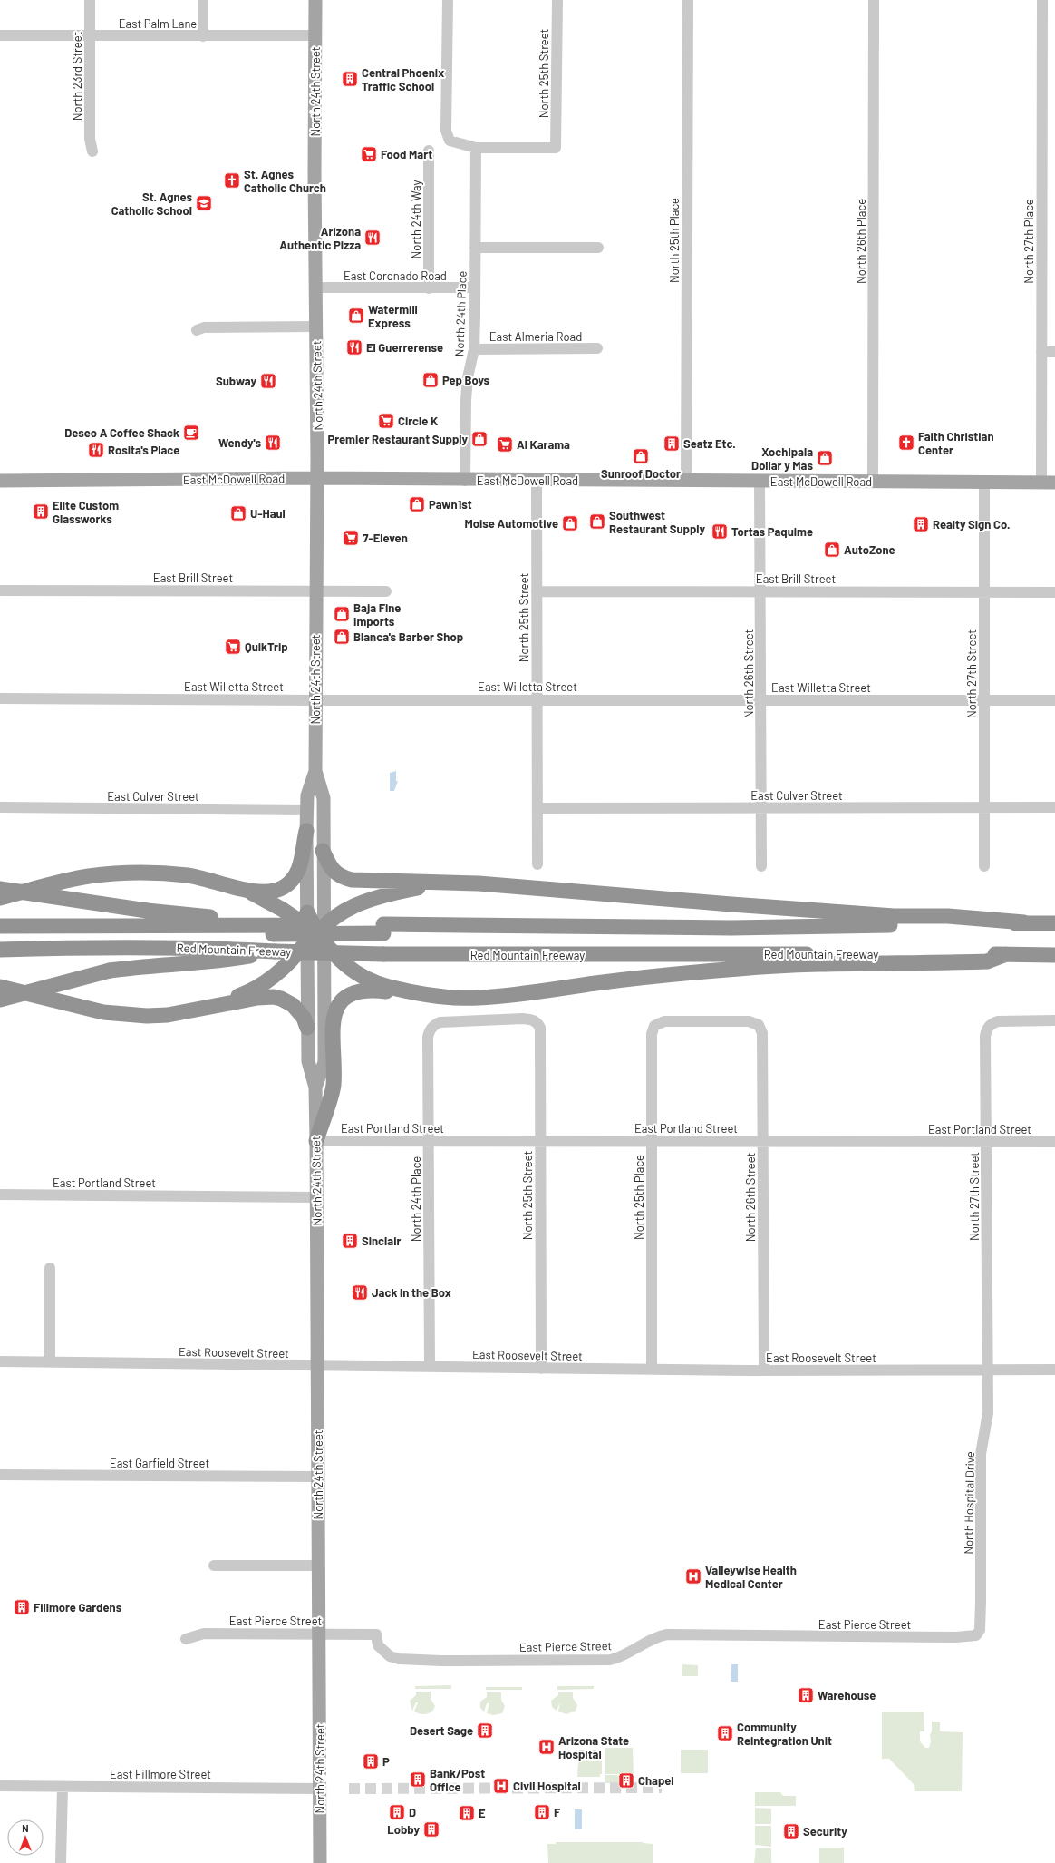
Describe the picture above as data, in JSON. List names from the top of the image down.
{
  "streets": {
    "highway": ["Red Mountain Freeway"],
    "main road": ["North 24th Street", "East McDowell Road"],
    "street": [
      "East Palm Lane",
      "North 25th Street",
      "North 23rd Street",
      "North 24th Way",
      "North 25th Place",
      "North 26th Place",
      "North 27th Place",
      "East Coronado Road",
      "North 24th Place",
      "East Almeria Road",
      "East Brill Street",
      "North 26th Street",
      "North 27th Street",
      "East Willetta Street",
      "East Culver Street",
      "East Portland Street",
      "East Roosevelt Street",
      "East Garfield Street",
      "North Hospital Drive",
      "East Pierce Street",
      "East Fillmore Street"
    ]
  },
  "crossings": [
    ["East Palm Lane", "North 23rd Street"],
    ["East Palm Lane", "North 24th Street"],
    ["North 25th Street", "North 24th Place"],
    ["North 25th Street", "East McDowell Road"],
    ["North 25th Street", "East Brill Street"],
    ["North 25th Street", "East Willetta Street"],
    ["North 25th Street", "East Culver Street"],
    ["North 25th Street", "East Portland Street"],
    ["North 25th Street", "East Roosevelt Street"],
    ["North 24th Street", "East Coronado Road"],
    ["North 24th Street", "East McDowell Road"],
    ["North 24th Street", "East Brill Street"],
    ["North 24th Street", "East Willetta Street"],
    ["North 24th Street", "East Culver Street"],
    ["North 24th Street", "East Portland Street"],
    ["North 24th Street", "East Roosevelt Street"],
    ["North 24th Street", "East Garfield Street"],
    ["North 24th Street", "East Pierce Street"],
    ["North 24th Street", "East Fillmore Street"],
    ["North 24th Way", "East Coronado Road"],
    ["North 25th Place", "East McDowell Road"],
    ["North 25th Place", "North 26th Street"],
    ["North 25th Place", "East Portland Street"],
    ["North 25th Place", "East Roosevelt Street"],
    ["North 26th Place", "East McDowell Road"],
    ["North 27th Place", "East McDowell Road"],
    ["East Coronado Road", "North 24th Place"],
    ["North 24th Place", "East Almeria Road"],
    ["North 24th Place", "East McDowell Road"],
    ["North 24th Place", "East Portland Street"],
    ["North 24th Place", "East Roosevelt Street"],
    ["East McDowell Road", "North 26th Street"],
    ["East McDowell Road", "North 27th Street"],
    ["East Brill Street", "North 26th Street"],
    ["East Brill Street", "North 27th Street"],
    ["North 26th Street", "East Willetta Street"],
    ["North 26th Street", "East Culver Street"],
    ["North 26th Street", "East Portland Street"],
    ["North 26th Street", "East Roosevelt Street"],
    ["North 27th Street", "East Willetta Street"],
    ["North 27th Street", "East Culver Street"],
    ["North 27th Street", "East Portland Street"],
    ["North 27th Street", "East Roosevelt Street"],
    ["North 27th Street", "North Hospital Drive"],
    ["East Roosevelt Street", "North Hospital Drive"],
    ["North Hospital Drive", "East Pierce Street"]
  ],
  "places": {
    "building": [
      "Central Phoenix Traffic School",
      "Seatz Etc.",
      "Elite Custom Glassworks",
      "Realty Sign Co.",
      "Sinclair",
      "Fillmore Gardens",
      "Warehouse",
      "Desert Sage",
      "Community Reintegration Unit",
      "P",
      "Bank/Post Office",
      "Chapel",
      "D",
      "F",
      "E",
      "Lobby",
      "Security"
    ],
    "supermarket": [
      "Food Mart",
      "Circle K",
      "Al Karama",
      "7-Eleven",
      "QuikTrip"
    ],
    "church": ["St. Agnes Catholic Church", "Faith Christian Center"],
    "school or university": ["St. Agnes Catholic School"],
    "restaurant": [
      "Arizona Authentic Pizza",
      "El Guerrerense",
      "Subway",
      "Wendy's",
      "Rosita's Place",
      "Tortas Paquime",
      "Jack in the Box"
    ],
    "shop": [
      "Watermill Express",
      "Pep Boys",
      "Premier Restaurant Supply",
      "Sunroof Doctor",
      "Xochipala Dollar y Mas",
      "Pawn1st",
      "U-Haul",
      "Southwest Restaurant Supply",
      "Moise Automotive",
      "AutoZone",
      "Baja Fine Imports",
      "Blanca's Barber Shop"
    ],
    "cafe": ["Deseo A Coffee Shack"],
    "hospital": ["Valleywise Health Medical Center", "Arizona State Hospital", "Civil Hospital"]
  },
  "north": "top"
}
